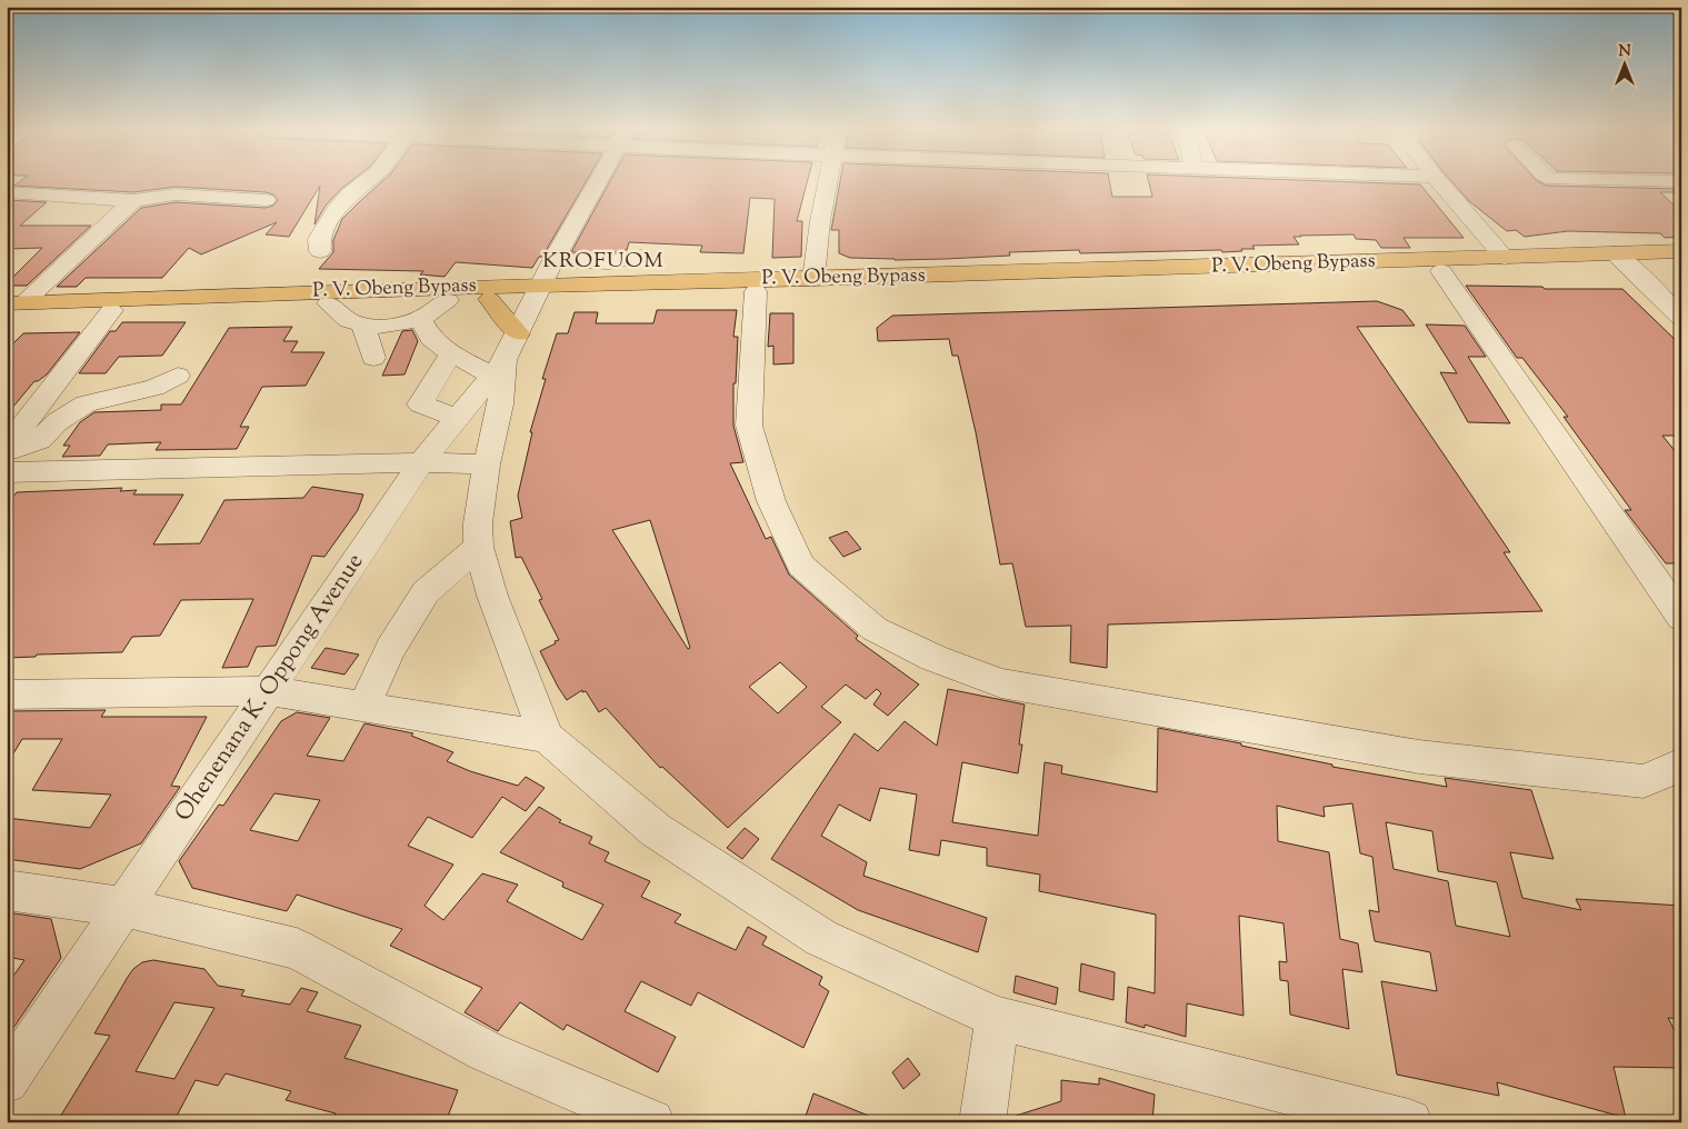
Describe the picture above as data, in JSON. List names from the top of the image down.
{
  "streets": {
    "highway": ["P. V. Obeng Bypass"],
    "street": ["Ohenenana K. Oppong Avenue"]
  },
  "crossings": [
    ["P. V. Obeng Bypass", "Ohenenana K. Oppong Avenue"]
  ],
  "districts": ["KROFUOM"],
  "north": "top"
}
